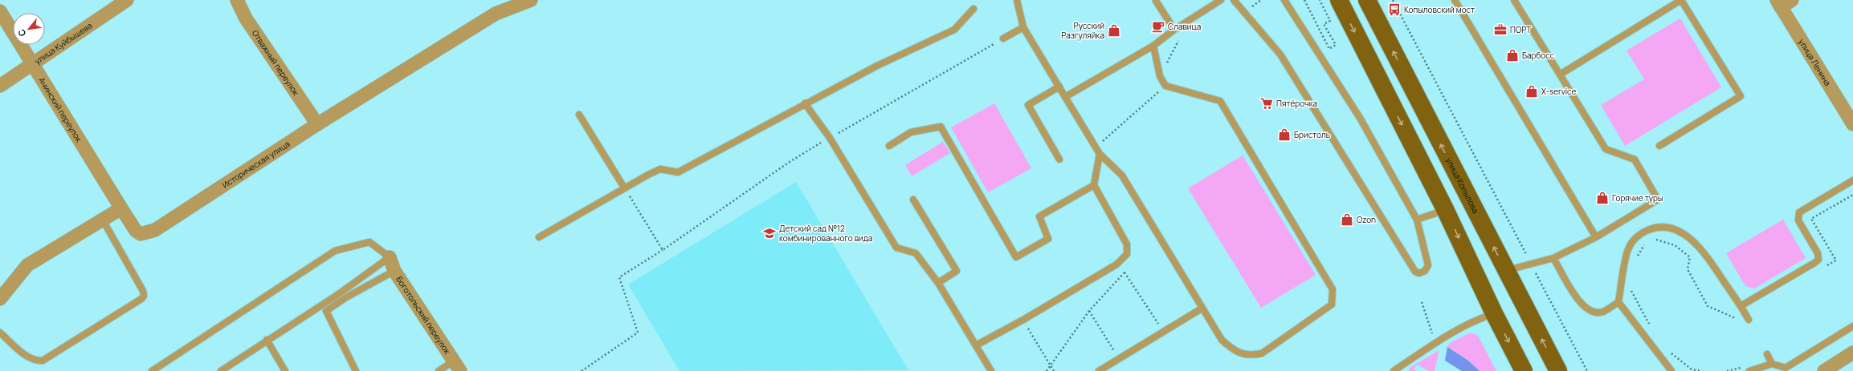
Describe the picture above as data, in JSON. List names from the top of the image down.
{
  "streets": {
    "main road": ["улица Копылова"],
    "street": [
      "улица Куйбышева",
      "улица Ленина",
      "Отважный переулок",
      "Ачинский переулок",
      "Историческая улица",
      "Боготольский переулок"
    ]
  },
  "crossings": [
    ["улица Куйбышева", "Ачинский переулок"],
    ["Отважный переулок", "Историческая улица"],
    ["Ачинский переулок", "Историческая улица"]
  ],
  "places": {
    "bus stop": ["Копыловский мост"],
    "cafe": ["Славица"],
    "office": ["ПОРТ"],
    "shop": [
      "Русский Разгуляйка",
      "Барбосс",
      "X-service",
      "Бристоль",
      "Горячие туры",
      "Ozon"
    ],
    "supermarket": ["Пятёрочка"],
    "school or university": ["Детский сад №12 комбинированного вида"]
  },
  "north": "bottom left"
}
